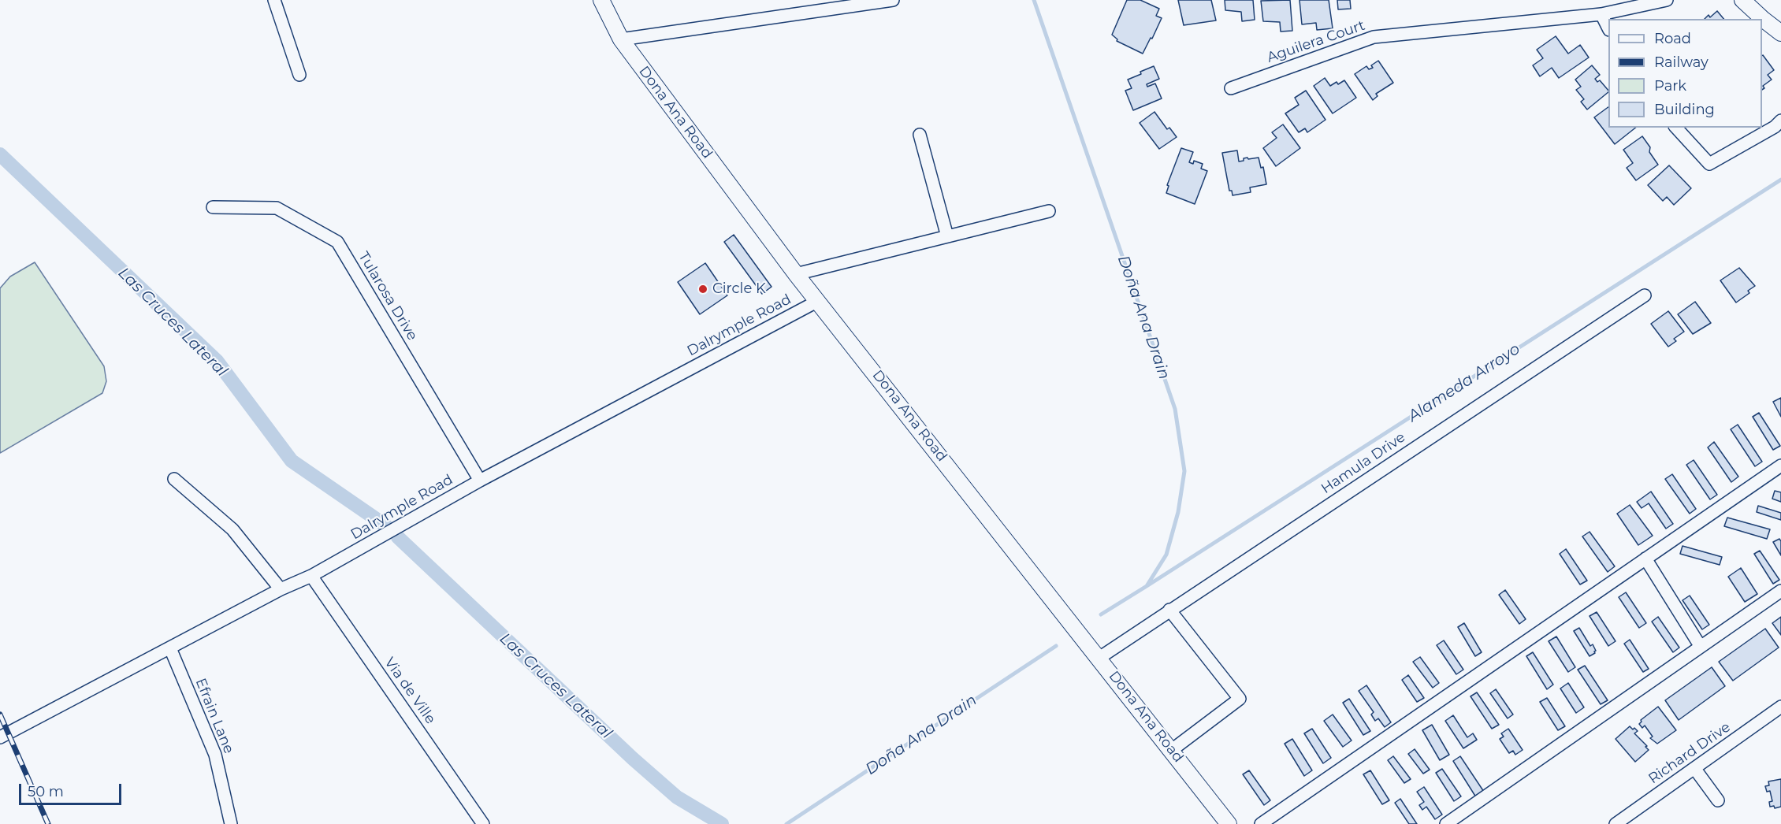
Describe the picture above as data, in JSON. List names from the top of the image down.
{
  "streets": {
    "street": [
      "Aguilera Court",
      "Dona Ana Road",
      "Tularosa Drive",
      "Dalrymple Road",
      "Hamula Drive",
      "Via de Ville",
      "Efrain Lane",
      "Richard Drive"
    ]
  },
  "crossings": [
    ["Dona Ana Road", "Dalrymple Road"],
    ["Dona Ana Road", "Hamula Drive"],
    ["Tularosa Drive", "Dalrymple Road"],
    ["Dalrymple Road", "Via de Ville"],
    ["Dalrymple Road", "Efrain Lane"]
  ],
  "water": ["Doña Ana Drain", "Las Cruces Lateral", "Alameda Arroyo"],
  "places": ["Circle K"],
  "legend": [
    "Road",
    "Railway",
    "Park",
    "Building"
  ],
  "scale_bar": "50 m"
}
